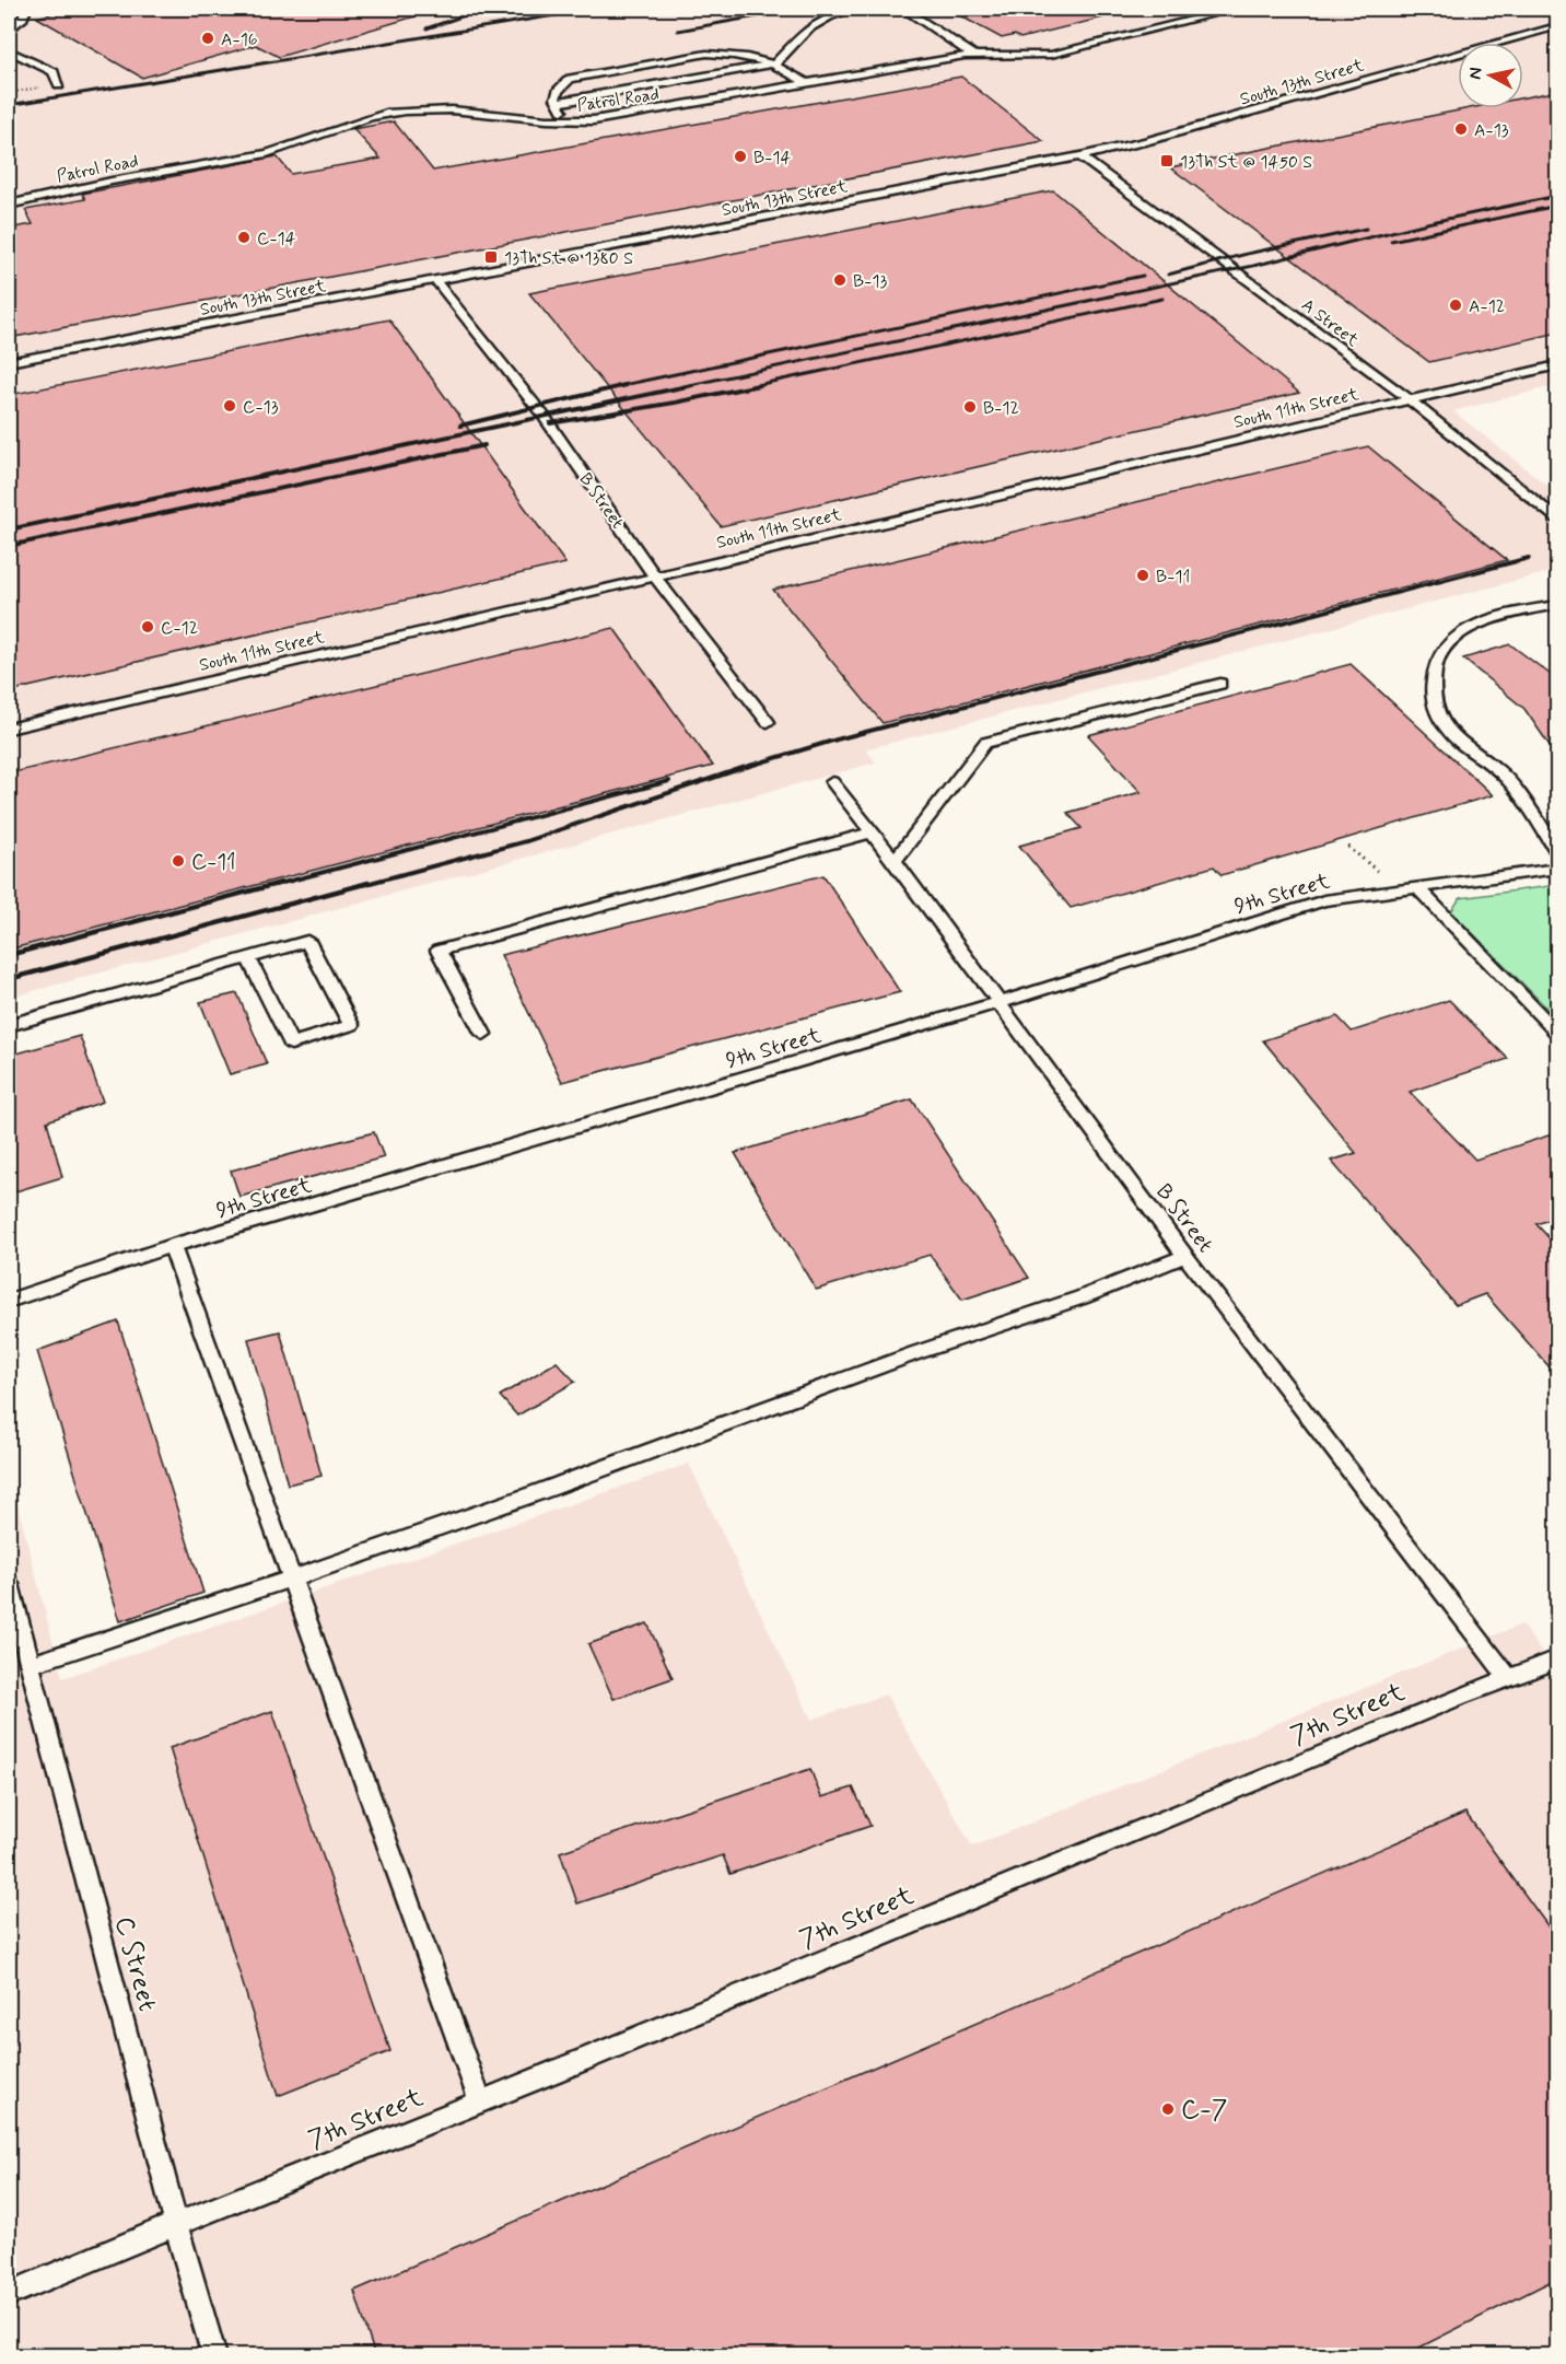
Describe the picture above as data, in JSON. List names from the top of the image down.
{
  "streets": {
    "lane": [
      "South 13th Street",
      "Patrol Road",
      "A Street",
      "South 11th Street",
      "B Street",
      "9th Street",
      "7th Street",
      "C Street"
    ]
  },
  "crossings": [
    ["South 13th Street", "A Street"],
    ["South 13th Street", "B Street"],
    ["A Street", "South 11th Street"],
    ["South 11th Street", "B Street"],
    ["B Street", "9th Street"],
    ["B Street", "7th Street"],
    ["7th Street", "C Street"]
  ],
  "places": {
    "other": [
      "A-16",
      "A-13",
      "B-14",
      "C-14",
      "B-13",
      "A-12",
      "C-13",
      "B-12",
      "B-11",
      "C-12",
      "C-11",
      "C-7"
    ],
    "transit": ["13Th St @ 1450 S", "13Th St @ 1380 S"]
  },
  "north": "left"
}
